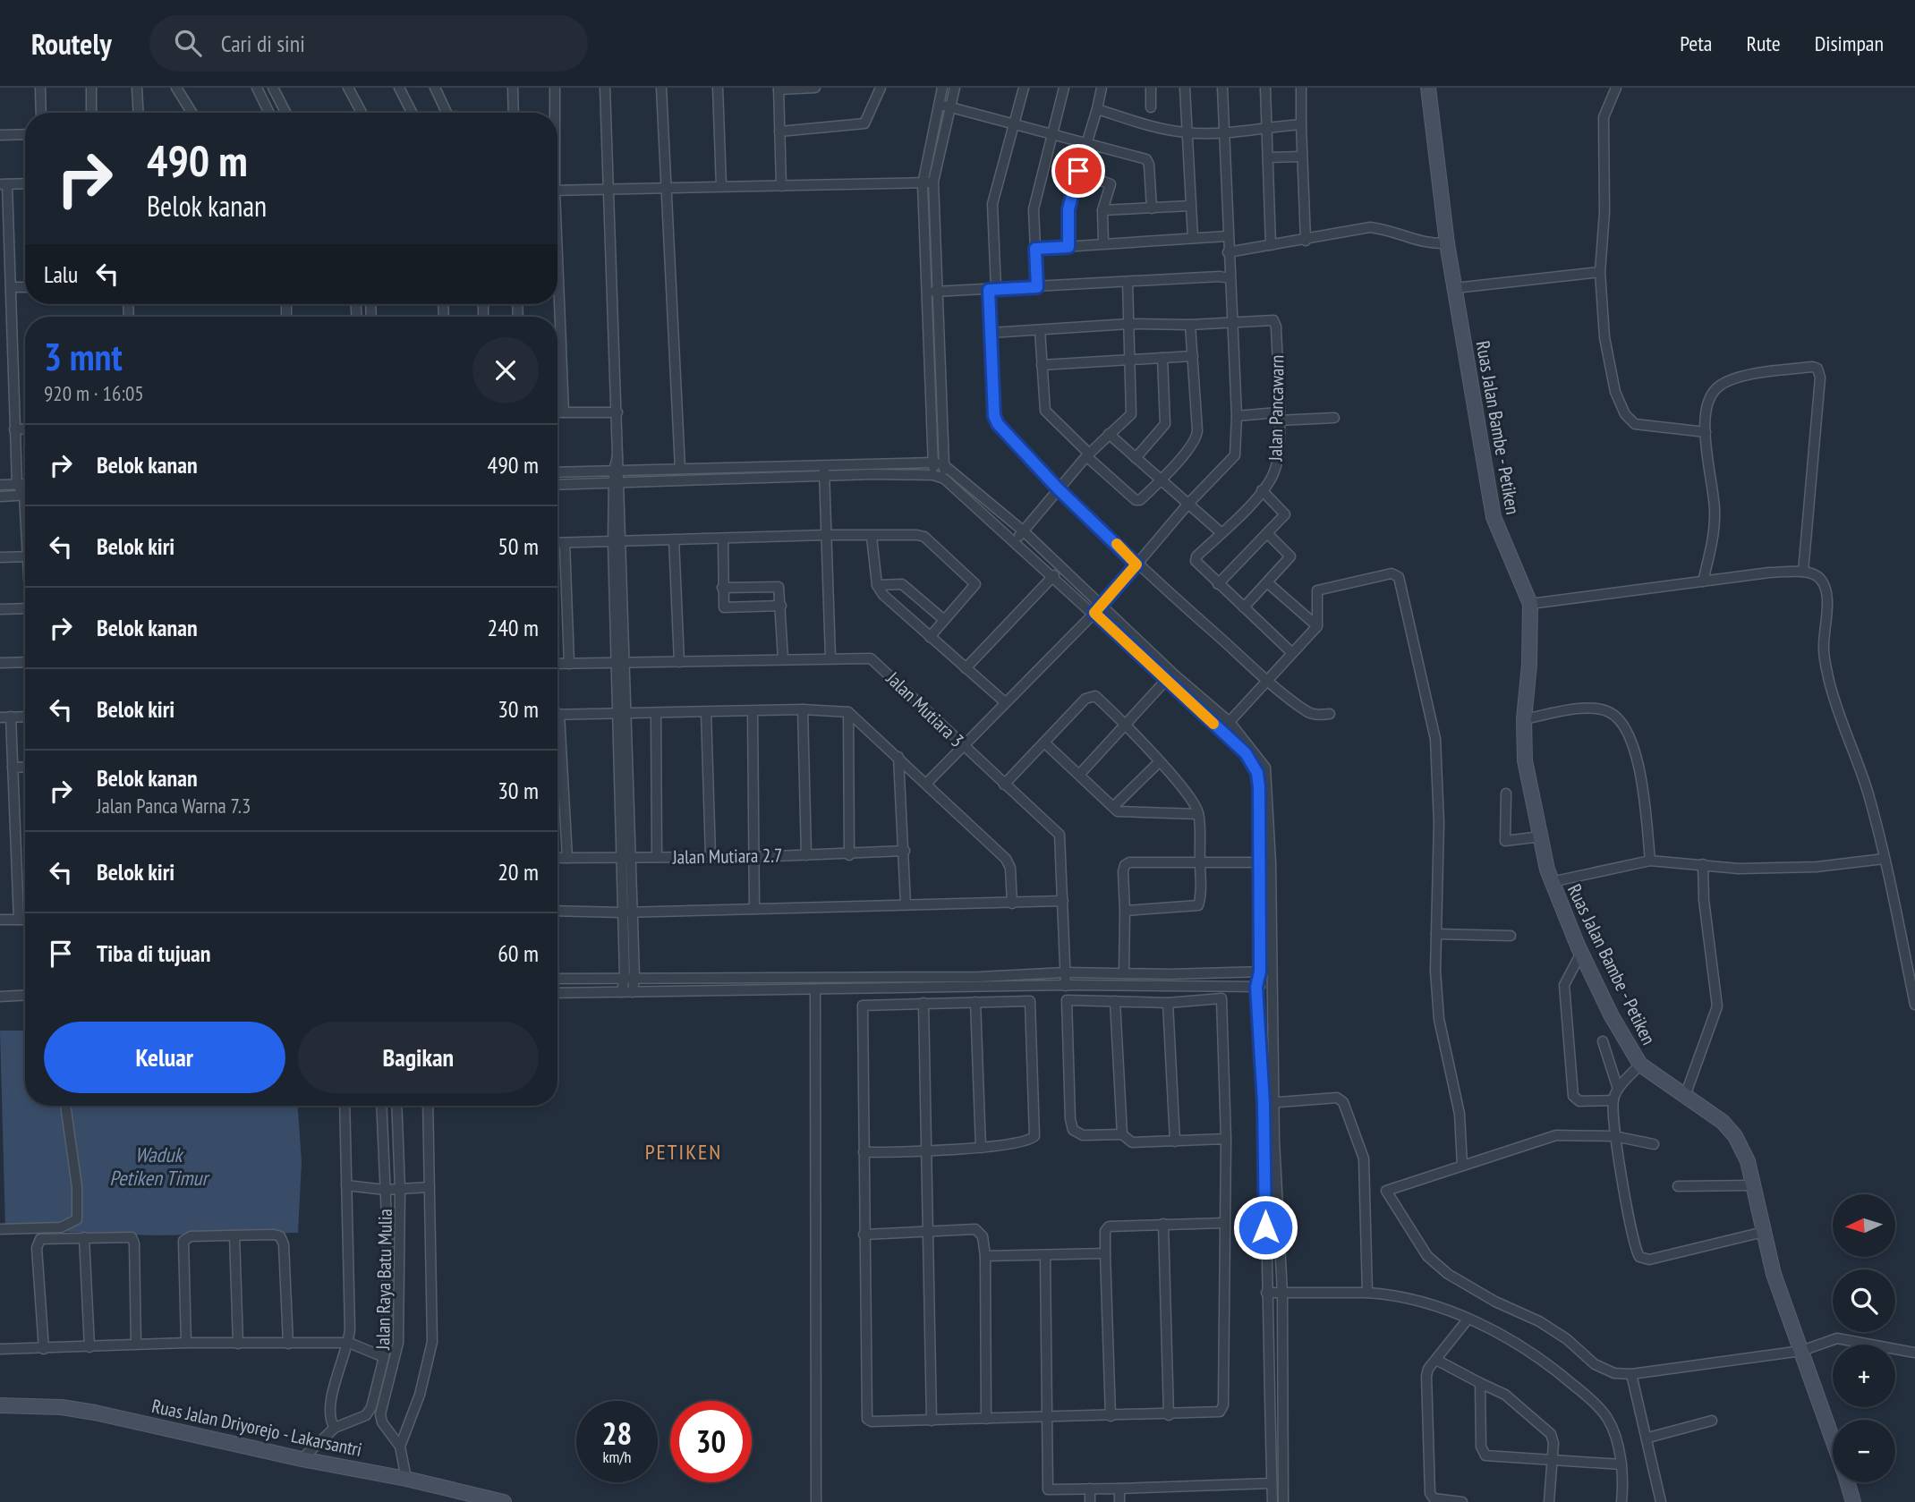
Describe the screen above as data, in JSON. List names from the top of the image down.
{
  "streets": {
    "main road": ["Ruas Jalan Bambe - Petiken", "Ruas Jalan Driyorejo - Lakarsantri"],
    "street": [
      "Jalan Pancawarn",
      "Jalan Mutiara 3",
      "Jalan Mutiara 2.7",
      "Jalan Raya Batu Mulia"
    ]
  },
  "crossings": [
    ["Jalan Raya Batu Mulia", "Ruas Jalan Driyorejo - Lakarsantri"]
  ],
  "districts": ["PETIKEN"],
  "water": ["Waduk Petiken Timur"],
  "north": "left",
  "page": {
    "header": "Routely",
    "search": "Cari di sini",
    "nav": ["Peta", "Rute", "Disimpan"],
    "turn": ["490 m", "Belok kanan"],
    "then": "Lalu",
    "heading": ["3 mnt", "920 m · 16:05"],
    "list": [
      {
        "name": "Belok kanan",
        "value": "490 m"
      },
      {
        "name": "Belok kiri",
        "value": "50 m"
      },
      {
        "name": "Belok kanan",
        "value": "240 m"
      },
      {
        "name": "Belok kiri",
        "value": "30 m"
      },
      {
        "name": "Belok kanan",
        "note": "Jalan Panca Warna 7.3",
        "value": "30 m"
      },
      {
        "name": "Belok kiri",
        "value": "20 m"
      },
      {
        "name": "Tiba di tujuan",
        "value": "60 m"
      }
    ],
    "buttons": ["Keluar", "Bagikan"],
    "map_buttons": ["+", "−"],
    "speed": "28 km/h",
    "limit": "30"
  }
}
